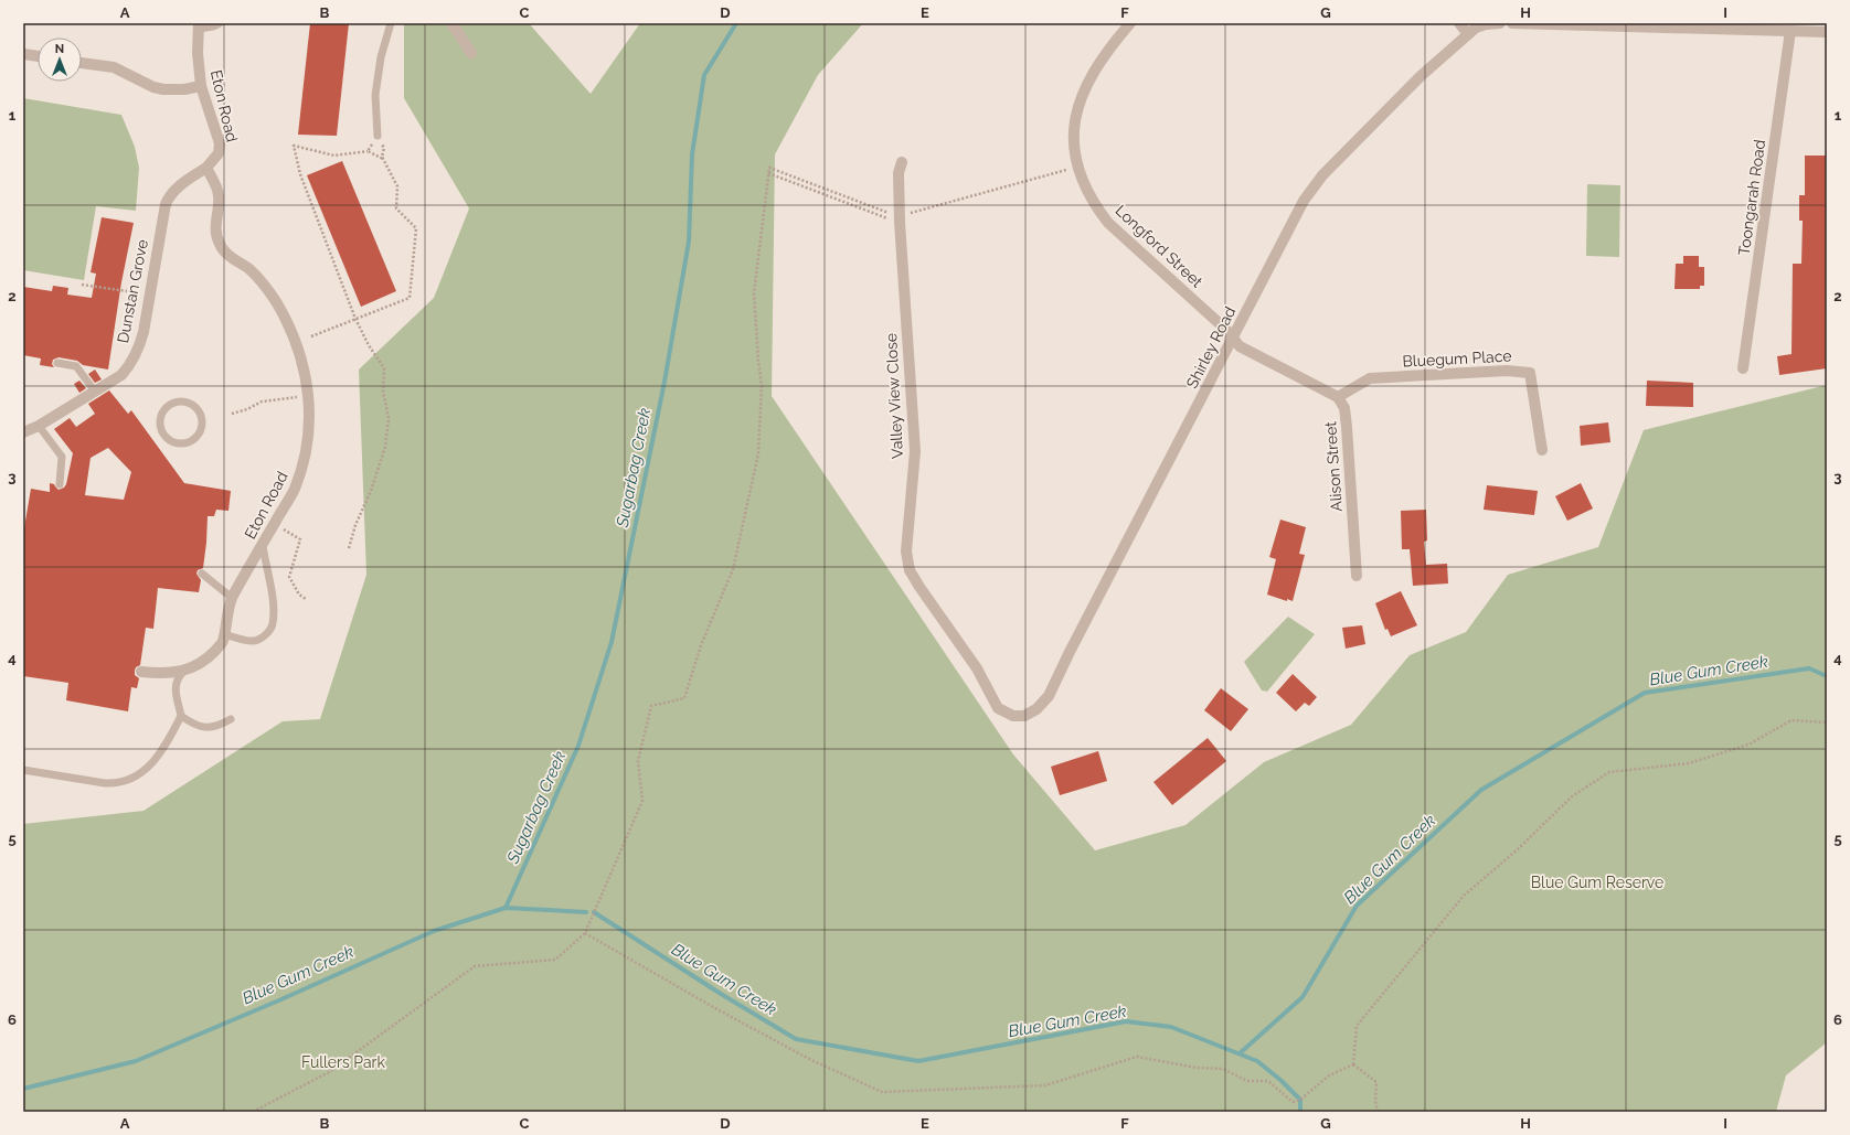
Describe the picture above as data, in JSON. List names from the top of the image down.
{
  "streets": {
    "street": [
      "Eton Road",
      "Toongarah Road",
      "Longford Street",
      "Dunstan Grove",
      "Shirley Road",
      "Bluegum Place",
      "Valley View Close",
      "Alison Street"
    ]
  },
  "crossings": [
    ["Eton Road", "Dunstan Grove"],
    ["Longford Street", "Shirley Road"],
    ["Shirley Road", "Valley View Close"],
    ["Bluegum Place", "Alison Street"]
  ],
  "water": ["Sugarbag Creek", "Blue Gum Creek"],
  "parks": ["Blue Gum Reserve", "Fullers Park"],
  "north": "top",
  "grid": {
    "columns": [
      "A",
      "B",
      "C",
      "D",
      "E",
      "F",
      "G",
      "H",
      "I"
    ],
    "rows": [
      "1",
      "2",
      "3",
      "4",
      "5",
      "6"
    ]
  }
}
